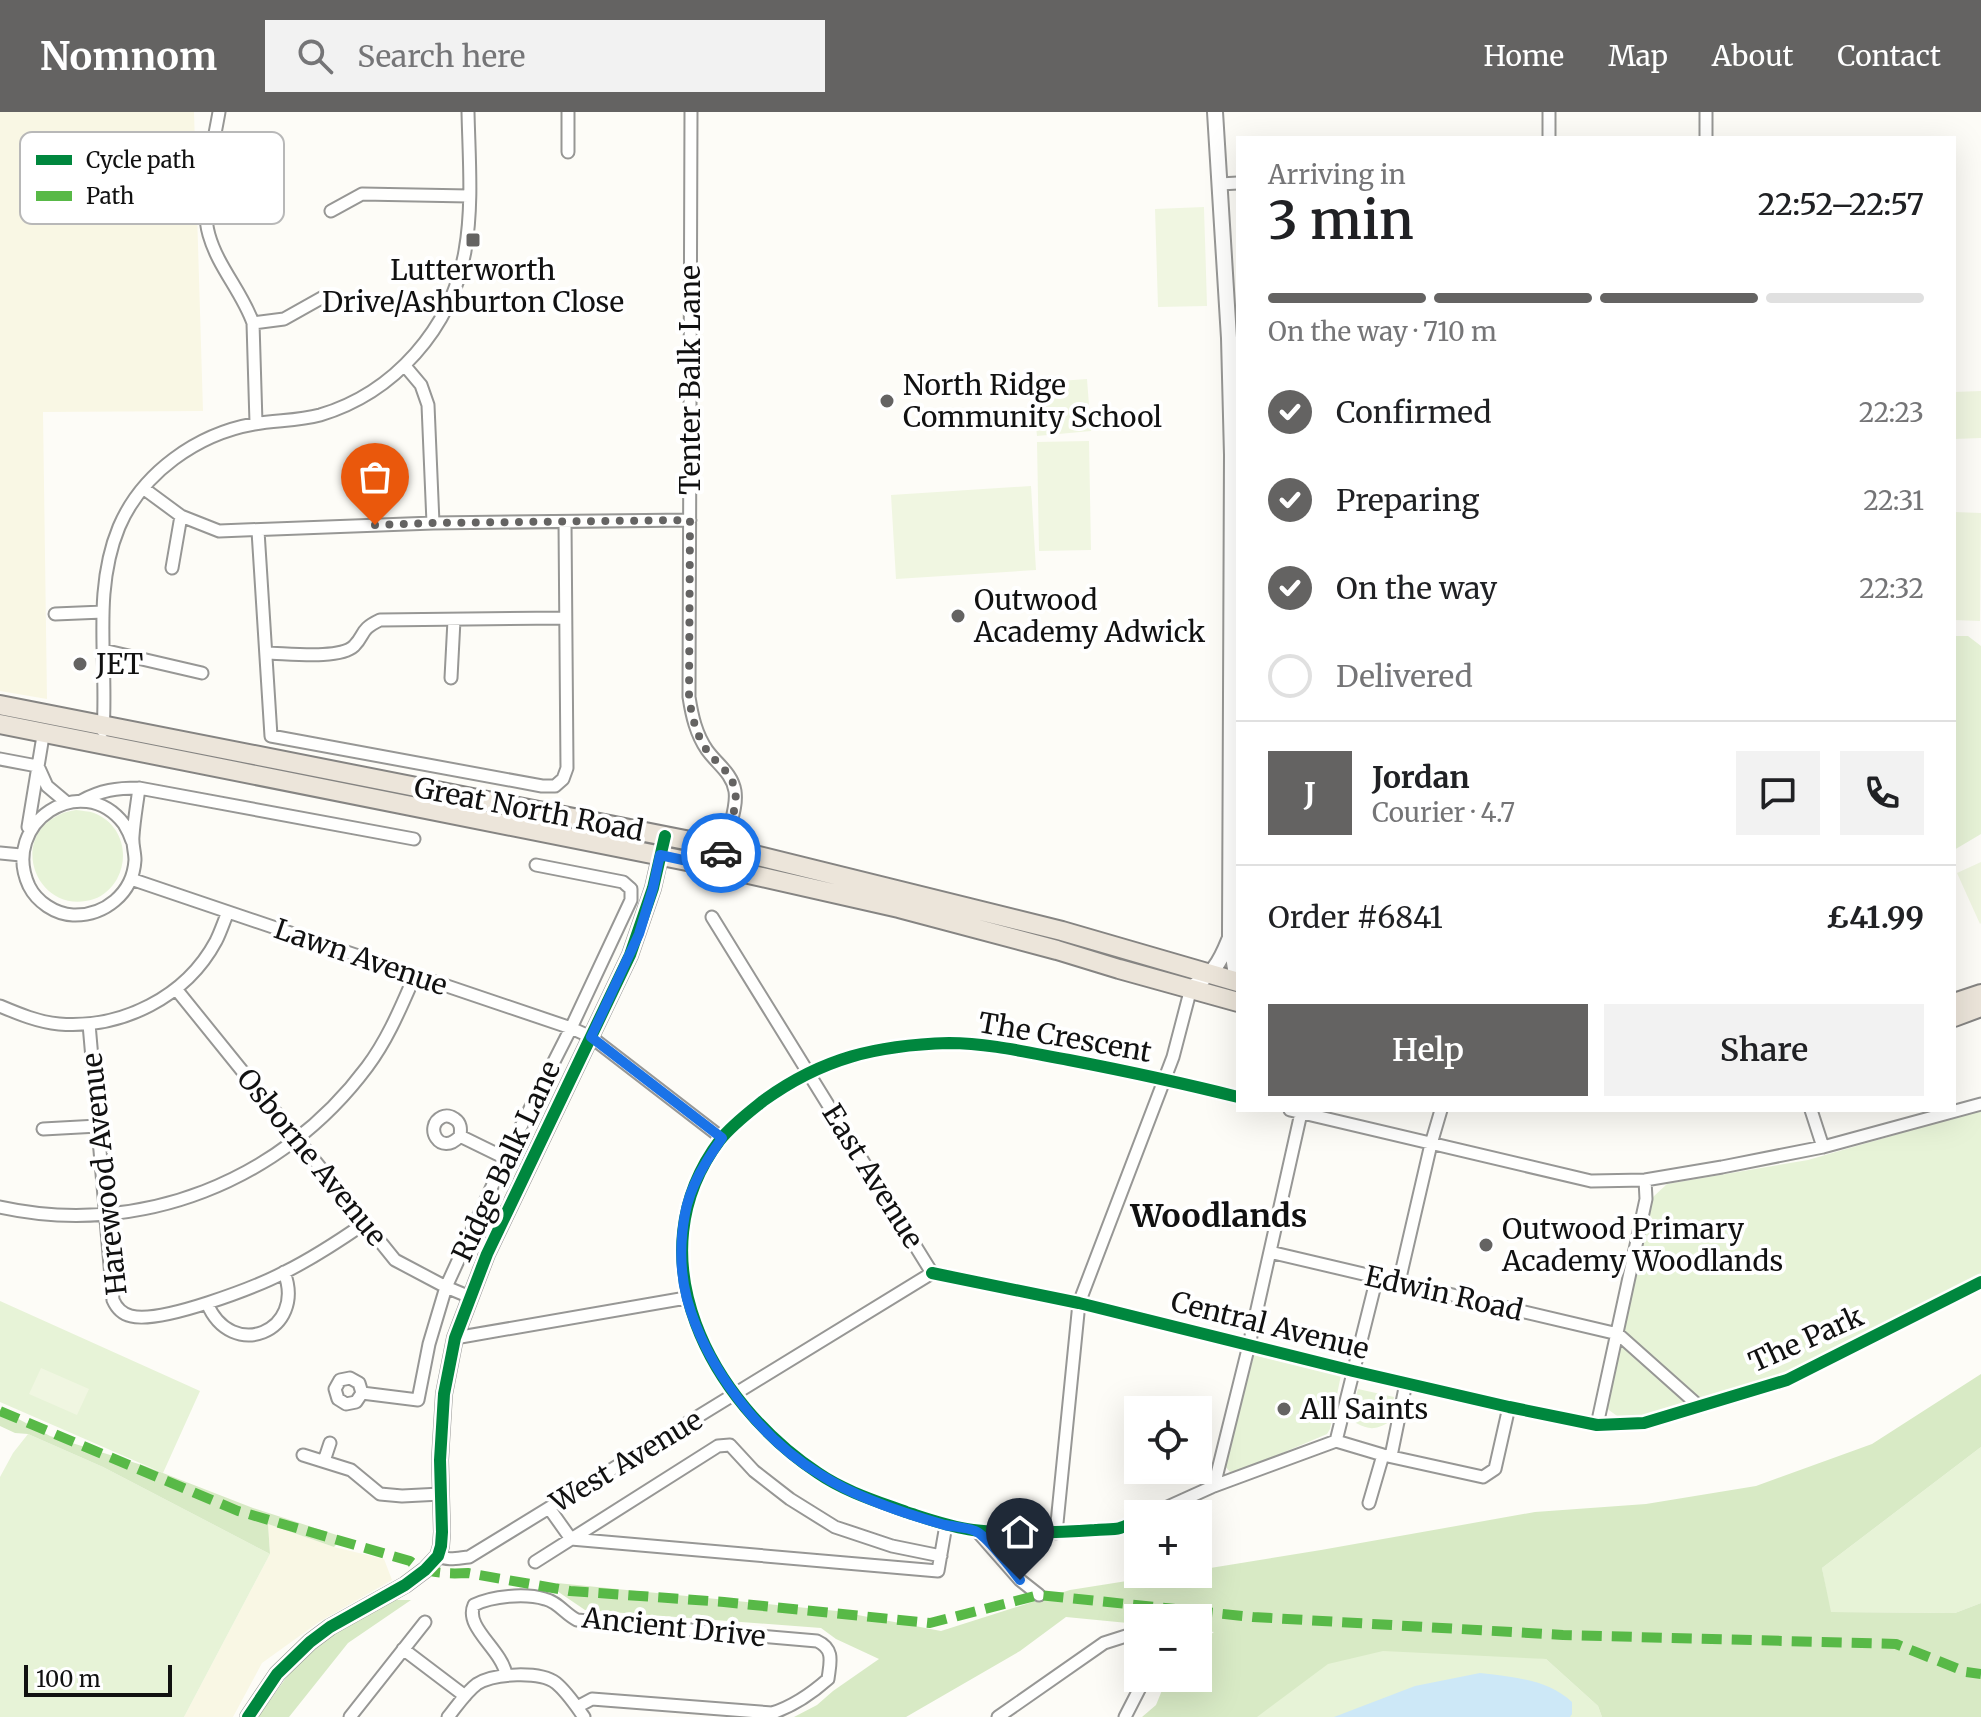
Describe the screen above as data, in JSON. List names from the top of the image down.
{
  "streets": {
    "highway": ["Great North Road"],
    "street": [
      "Tenter Balk Lane",
      "Lawn Avenue",
      "The Crescent",
      "Osborne Avenue",
      "Ridge Balk Lane",
      "Harewood Avenue",
      "East Avenue",
      "Edwin Road",
      "Central Avenue",
      "The Park",
      "West Avenue",
      "Ancient Drive"
    ]
  },
  "crossings": [
    ["Tenter Balk Lane", "Great North Road"],
    ["Great North Road", "Lawn Avenue"],
    ["Great North Road", "Ridge Balk Lane"],
    ["Lawn Avenue", "The Crescent"],
    ["Lawn Avenue", "Ridge Balk Lane"],
    ["The Crescent", "East Avenue"],
    ["The Crescent", "West Avenue"],
    ["Osborne Avenue", "Ridge Balk Lane"],
    ["Ridge Balk Lane", "West Avenue"],
    ["East Avenue", "Central Avenue"],
    ["East Avenue", "West Avenue"],
    ["Central Avenue", "The Park"],
    ["Central Avenue", "West Avenue"]
  ],
  "districts": ["Woodlands"],
  "places": {
    "transit": ["Lutterworth Drive/Ashburton Close"],
    "other": [
      "North Ridge Community School",
      "Outwood Academy Adwick",
      "JET",
      "Outwood Primary Academy Woodlands",
      "All Saints"
    ]
  },
  "legend": ["Cycle path", "Path"],
  "scale_bar": "100 m",
  "page": {
    "header": "Nomnom",
    "search": "Search here",
    "nav": [
      "Home",
      "Map",
      "About",
      "Contact"
    ],
    "heading": ["3 min", "Arriving in", "22:52–22:57"],
    "panel": [
      "Jordan",
      "Courier · 4.7",
      "Order #6841",
      "£41.99"
    ],
    "bar": "On the way · 710 m",
    "list": [
      ["Confirmed", "22:23"],
      ["Preparing", "22:31"],
      ["On the way", "22:32"],
      "Delivered"
    ],
    "round": "J",
    "buttons": ["Help", "Share"],
    "map_buttons": ["+", "−"],
    "scale": "100 m"
  }
}
